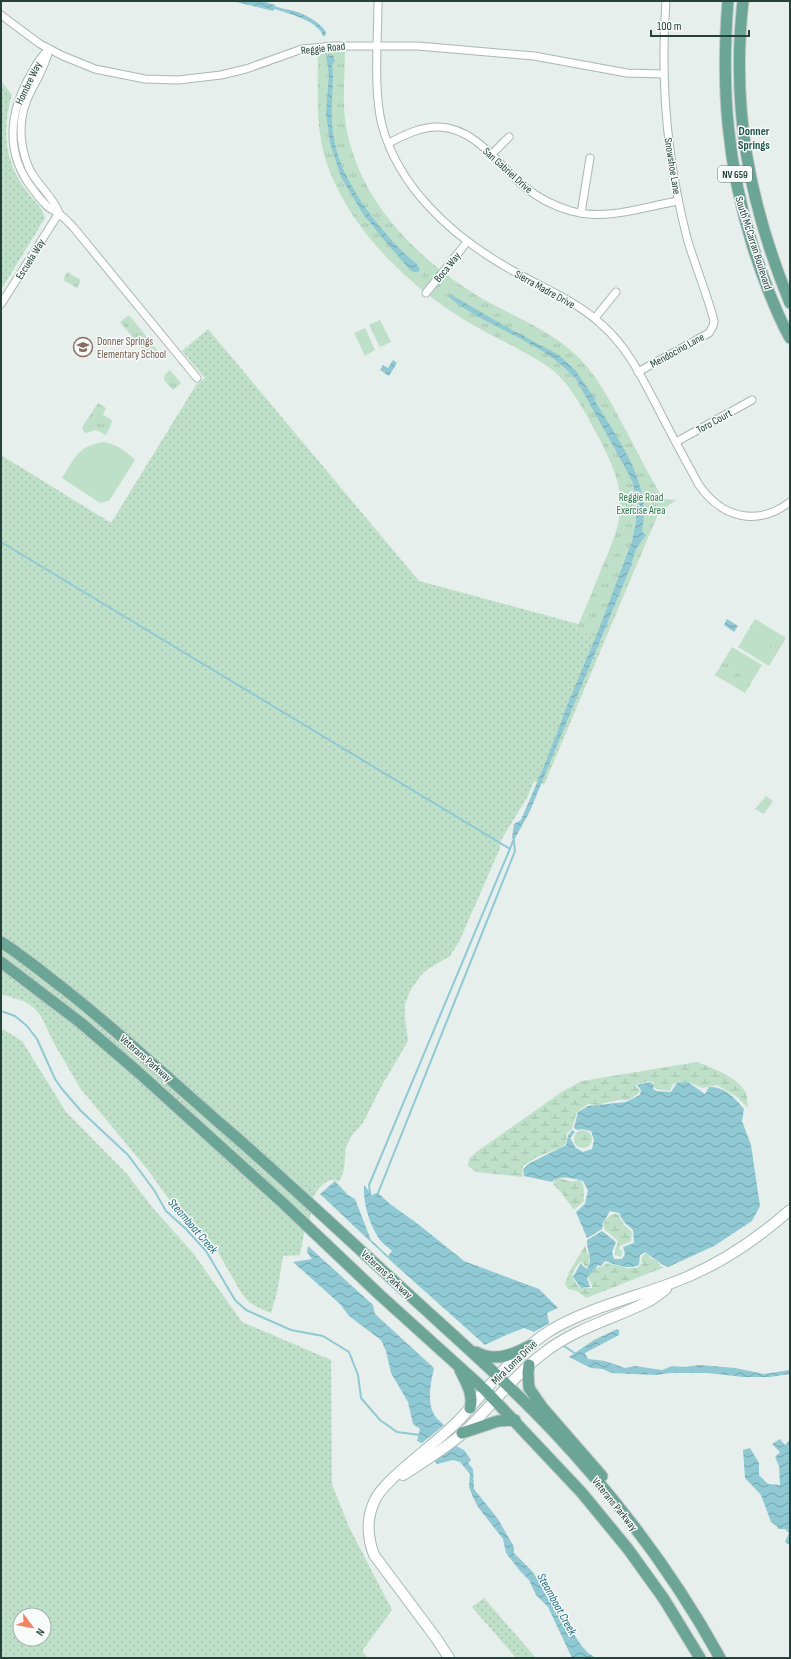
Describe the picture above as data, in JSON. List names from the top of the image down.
{
  "streets": {
    "main road": [
      "NV 659",
      "South McCarran Boulevard",
      "Veterans Parkway",
      "Mira Loma Drive"
    ],
    "street": [
      "Reggie Road",
      "Hombre Way",
      "Snowshoe Lane",
      "San Gabriel Drive",
      "Escuela Way",
      "Boca Way",
      "Sierra Madre Drive",
      "Mendocino Lane",
      "Toro Court"
    ]
  },
  "crossings": [
    ["Reggie Road", "Hombre Way"],
    ["Reggie Road", "Snowshoe Lane"],
    ["Reggie Road", "Sierra Madre Drive"],
    ["Hombre Way", "Escuela Way"],
    ["Snowshoe Lane", "San Gabriel Drive"],
    ["Snowshoe Lane", "Mendocino Lane"],
    ["San Gabriel Drive", "Sierra Madre Drive"],
    ["Boca Way", "Sierra Madre Drive"],
    ["Sierra Madre Drive", "Mendocino Lane"],
    ["Sierra Madre Drive", "Toro Court"],
    ["Veterans Parkway", "Mira Loma Drive"]
  ],
  "districts": ["Donner Springs"],
  "water": ["Steamboat Creek"],
  "parks": ["Reggie Road Exercise Area"],
  "places": {
    "school or university": ["Donner Springs Elementary School"]
  },
  "scale_bar": "100 m",
  "north": "bottom right"
}
